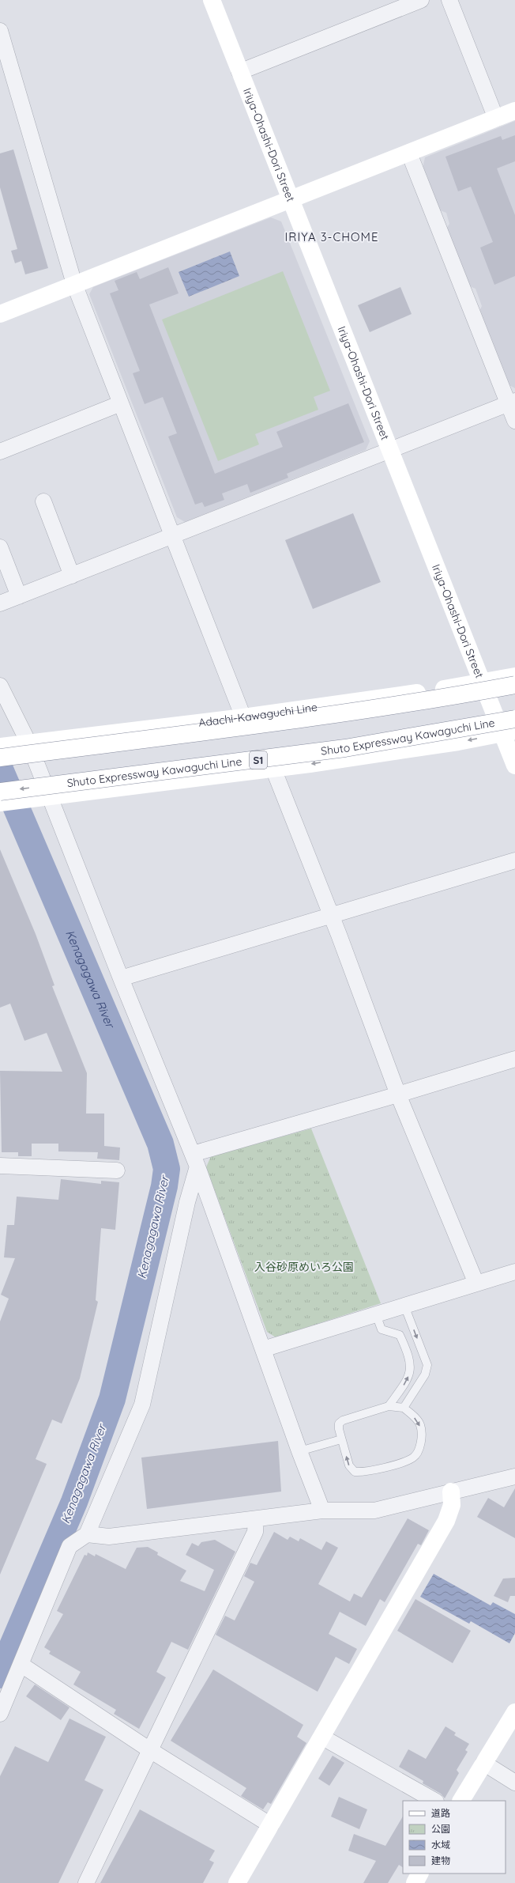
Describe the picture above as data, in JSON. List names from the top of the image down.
{
  "streets": {
    "main road": [
      "Iriya-Ohashi-Dori Street",
      "Adachi-Kawaguchi Line",
      "Shuto Expressway Kawaguchi Line",
      "S1"
    ]
  },
  "crossings": [
    ["Iriya-Ohashi-Dori Street", "Adachi-Kawaguchi Line"]
  ],
  "districts": ["IRIYA 3-CHOME"],
  "water": ["Kenagagawa River"],
  "parks": ["入谷砂原めいろ公園"],
  "legend": [
    "道路",
    "公園",
    "水域",
    "建物"
  ]
}
